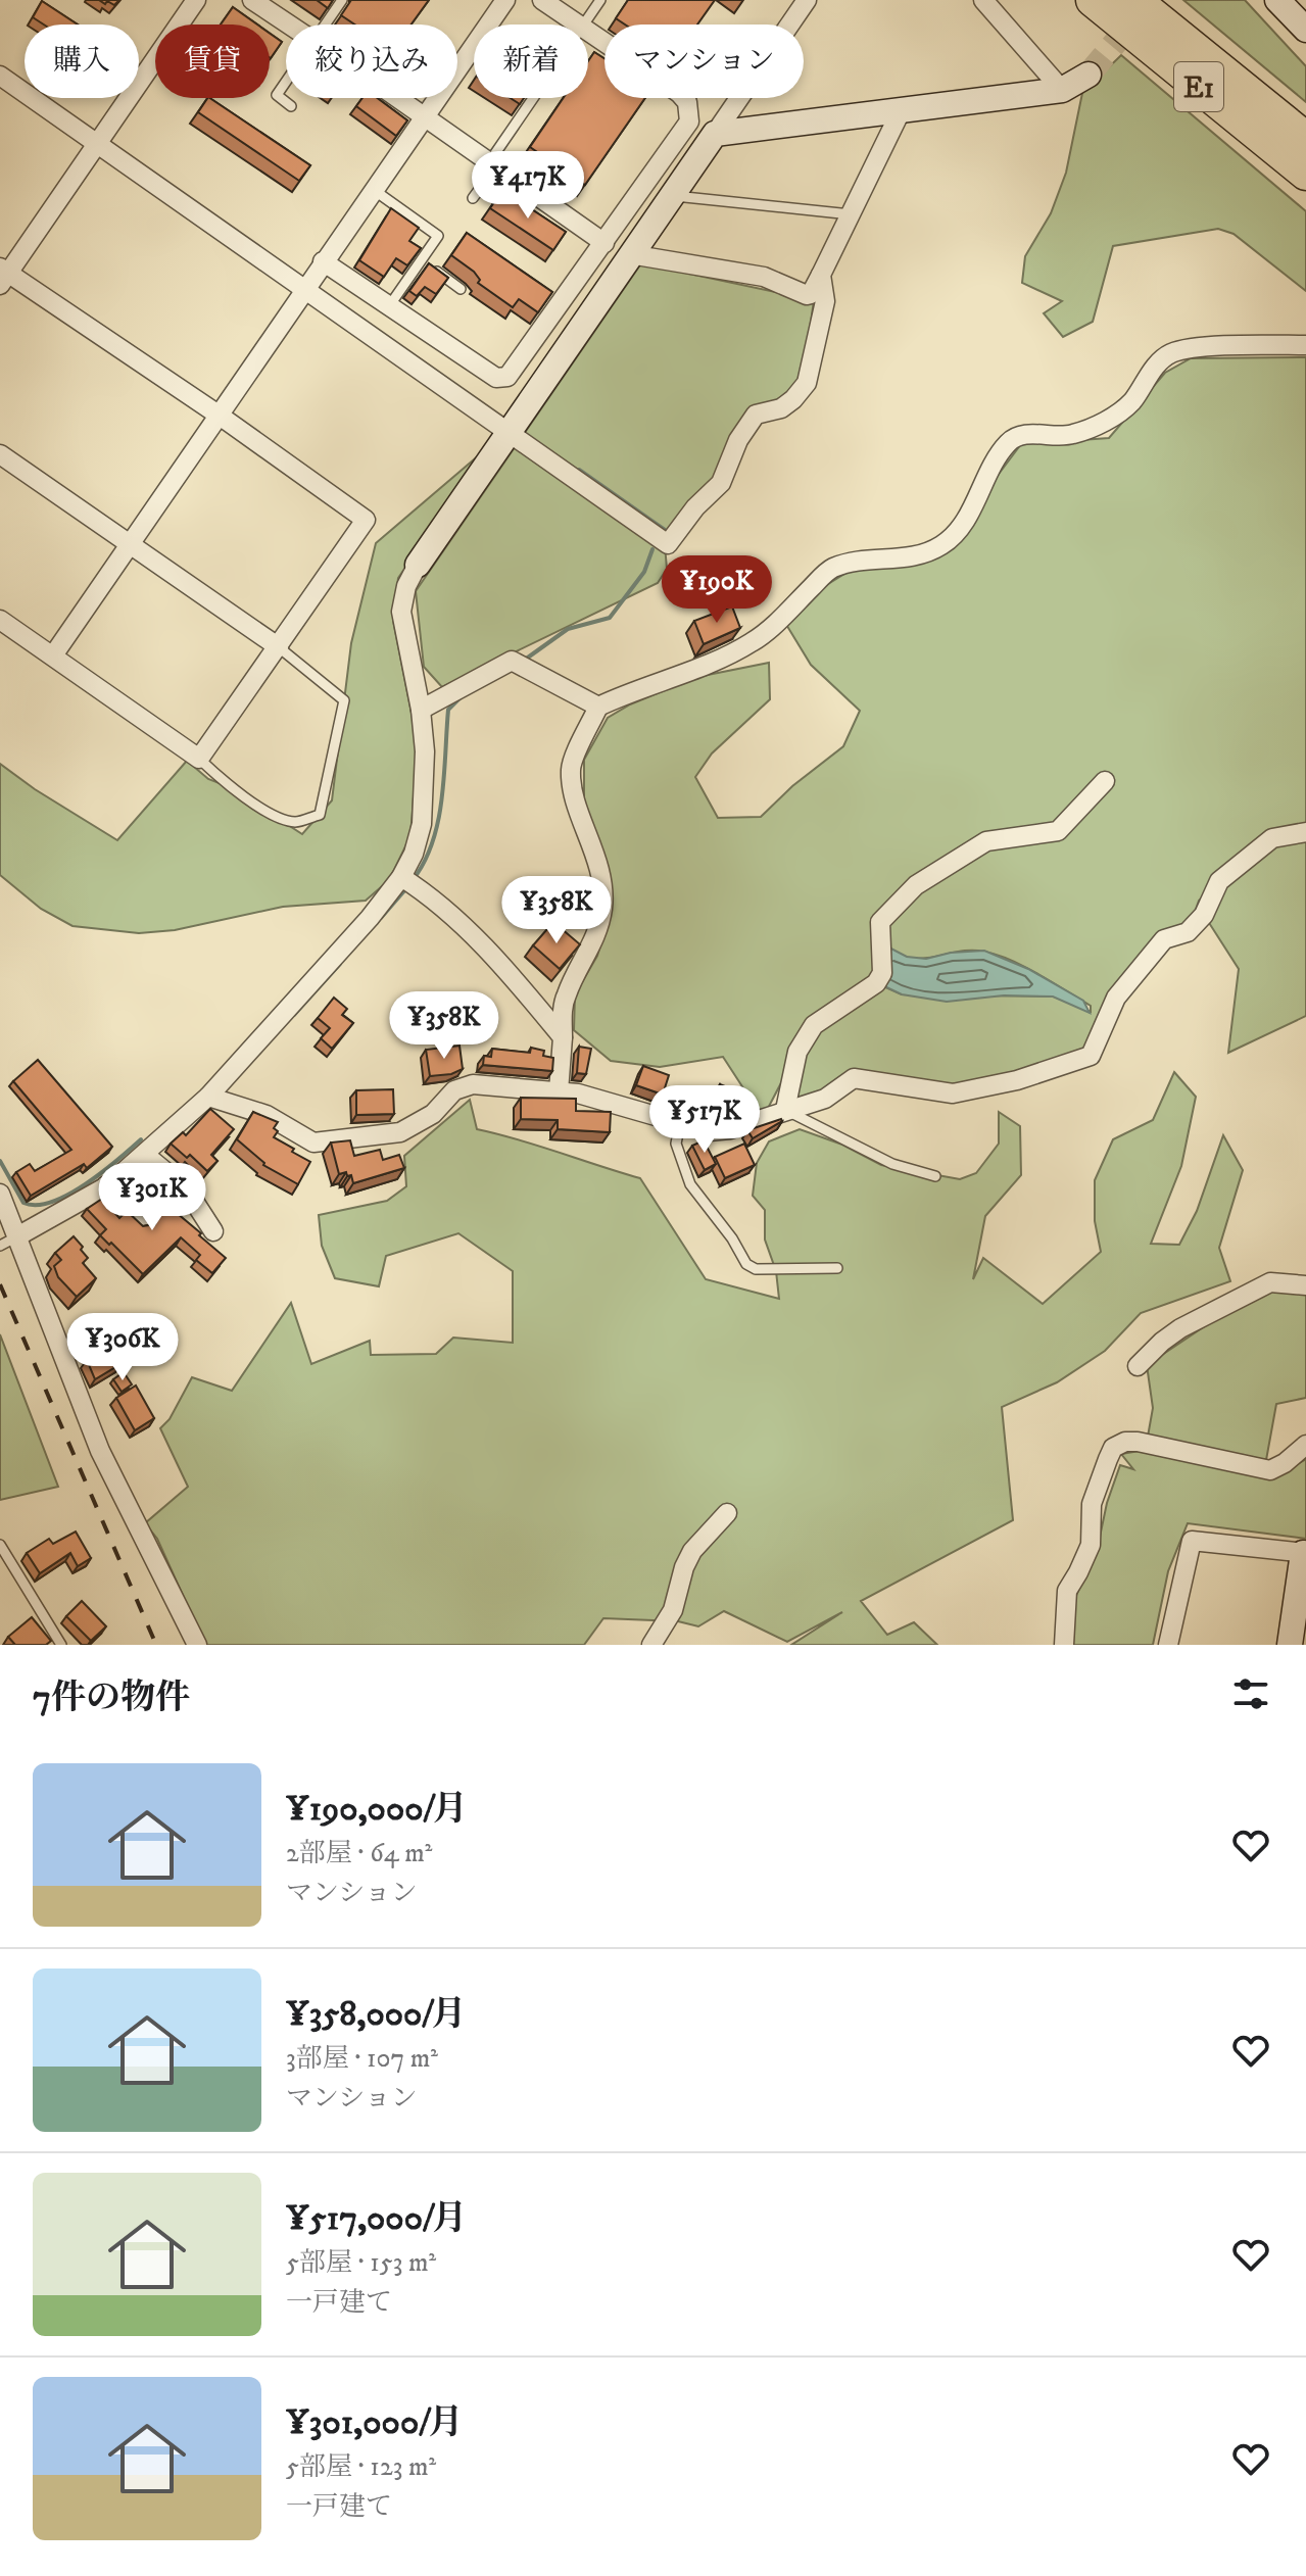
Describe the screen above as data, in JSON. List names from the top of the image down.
{
  "streets": {
    "highway": ["E1"]
  },
  "page": {
    "chip": [
      "購入",
      "賃貸",
      "絞り込み",
      "新着",
      "マンション"
    ],
    "price": [
      "¥417K",
      "¥190K",
      "¥358K",
      "¥358K",
      "¥517K",
      "¥301K",
      "¥306K"
    ],
    "heading": "7件の物件",
    "list": [
      {
        "name": "¥190,000/月",
        "note": "2部屋 · 64 m² · マンション"
      },
      {
        "name": "¥358,000/月",
        "note": "3部屋 · 107 m² · マンション"
      },
      {
        "name": "¥517,000/月",
        "note": "5部屋 · 153 m² · 一戸建て"
      },
      {
        "name": "¥301,000/月",
        "note": "5部屋 · 123 m² · 一戸建て"
      }
    ]
  }
}
